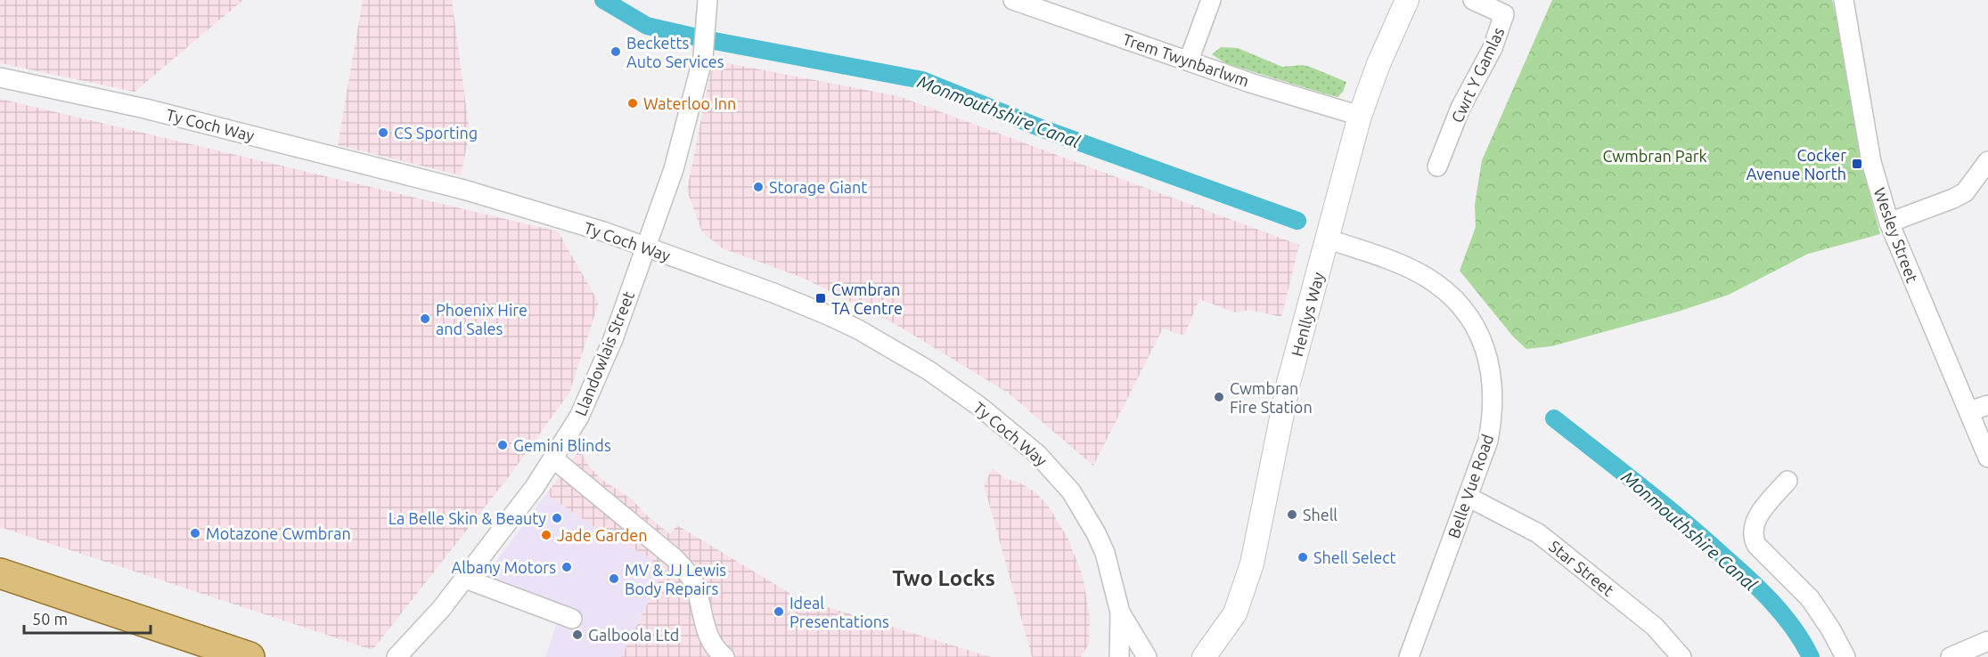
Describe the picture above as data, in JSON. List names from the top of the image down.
{
  "streets": {
    "street": [
      "Trem Twynbarlwm",
      "Cwrt Y Gamlas",
      "Ty Coch Way",
      "Wesley Street",
      "Henllys Way",
      "Llandowlais Street",
      "Belle Vue Road",
      "Star Street"
    ]
  },
  "crossings": [
    ["Trem Twynbarlwm", "Henllys Way"],
    ["Ty Coch Way", "Llandowlais Street"],
    ["Henllys Way", "Belle Vue Road"],
    ["Belle Vue Road", "Star Street"]
  ],
  "districts": ["Two Locks"],
  "water": ["Monmouthshire Canal"],
  "parks": ["Cwmbran Park"],
  "places": {
    "other": [
      "Becketts Auto Services",
      "Waterloo Inn",
      "CS Sporting",
      "Storage Giant",
      "Phoenix Hire and Sales",
      "Cwmbran Fire Station",
      "Gemini Blinds",
      "Shell",
      "La Belle Skin & Beauty",
      "Motazone Cwmbran",
      "Jade Garden",
      "Shell Select",
      "Albany Motors",
      "MV & JJ Lewis Body Repairs",
      "Ideal Presentations",
      "Galboola Ltd"
    ],
    "transit": ["Cocker Avenue North", "Cwmbran TA Centre"]
  },
  "scale_bar": "50 m"
}
